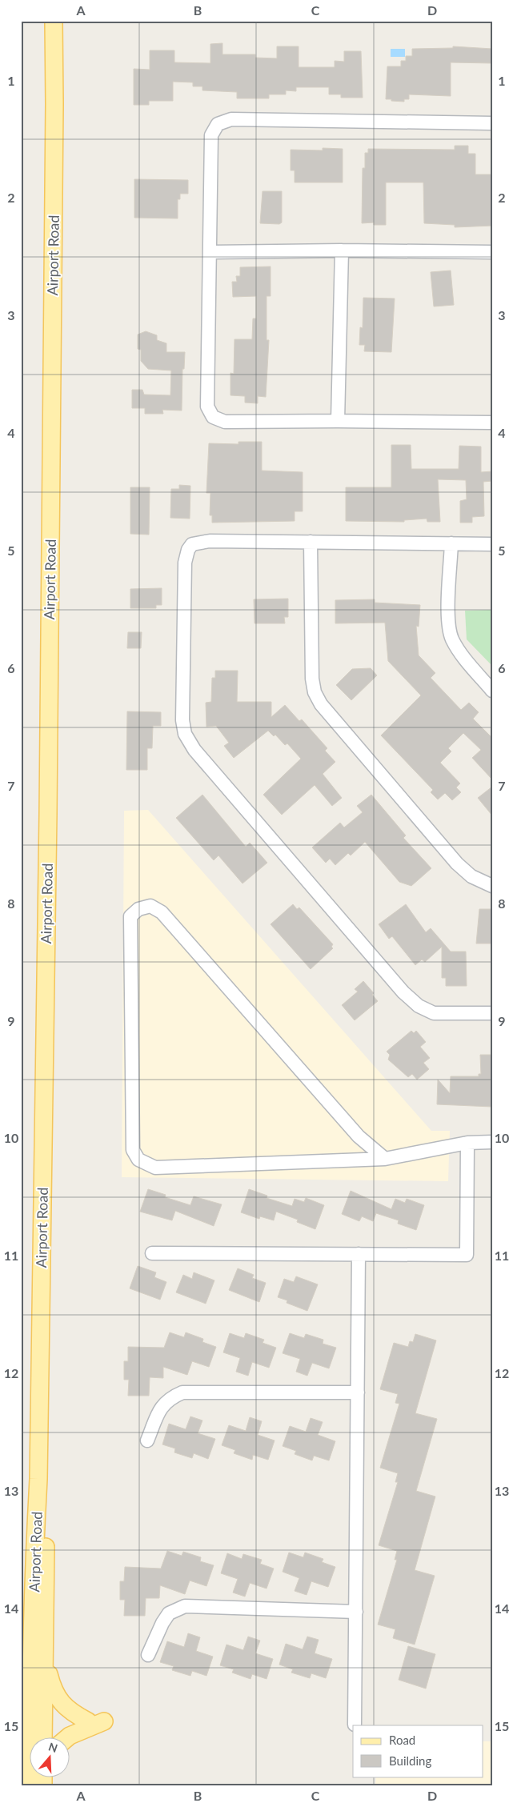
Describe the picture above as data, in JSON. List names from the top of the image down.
{
  "streets": {
    "main road": ["Airport Road"]
  },
  "legend": ["Road", "Building"],
  "north": "top",
  "grid": {
    "columns": [
      "A",
      "B",
      "C",
      "D"
    ],
    "rows": [
      "1",
      "2",
      "3",
      "4",
      "5",
      "6",
      "7",
      "8",
      "9",
      "10",
      "11",
      "12",
      "13",
      "14",
      "15"
    ]
  }
}
